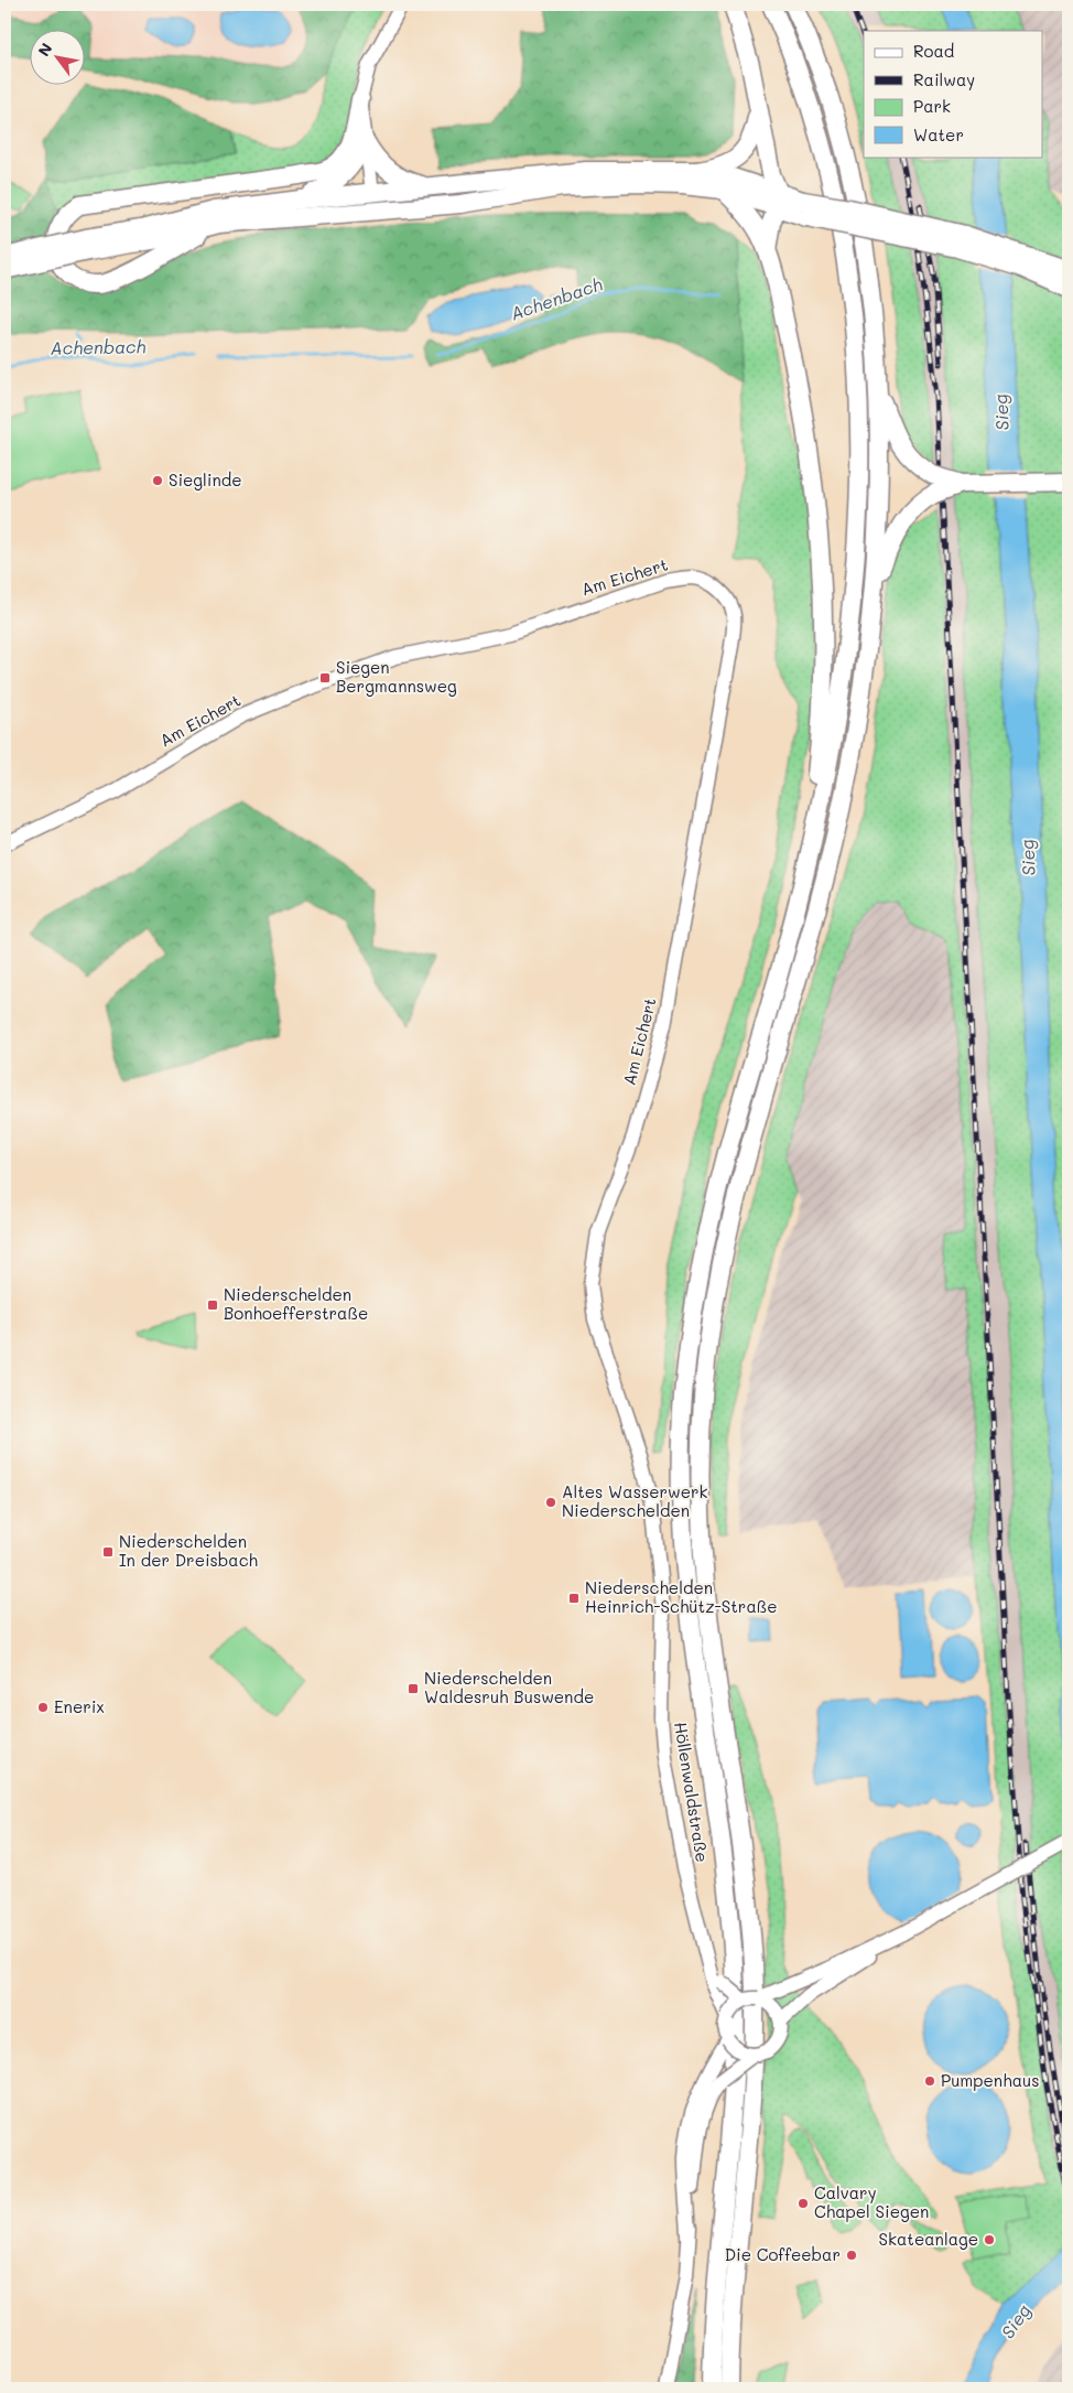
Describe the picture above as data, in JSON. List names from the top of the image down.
{
  "streets": {
    "street": ["Am Eichert", "Höllenwaldstraße"]
  },
  "crossings": [
    ["Am Eichert", "Höllenwaldstraße"]
  ],
  "water": ["Achenbach", "Sieg"],
  "places": {
    "other": [
      "Sieglinde",
      "Altes Wasserwerk Niederschelden",
      "Enerix",
      "Pumpenhaus",
      "Calvary Chapel Siegen",
      "Skateanlage",
      "Die Coffeebar"
    ],
    "transit": [
      "Siegen Bergmannsweg",
      "Niederschelden Bonhoefferstraße",
      "Niederschelden In der Dreisbach",
      "Niederschelden Heinrich-Schütz-Straße",
      "Niederschelden Waldesruh Buswende"
    ]
  },
  "legend": [
    "Road",
    "Railway",
    "Park",
    "Water"
  ],
  "north": "top left"
}
